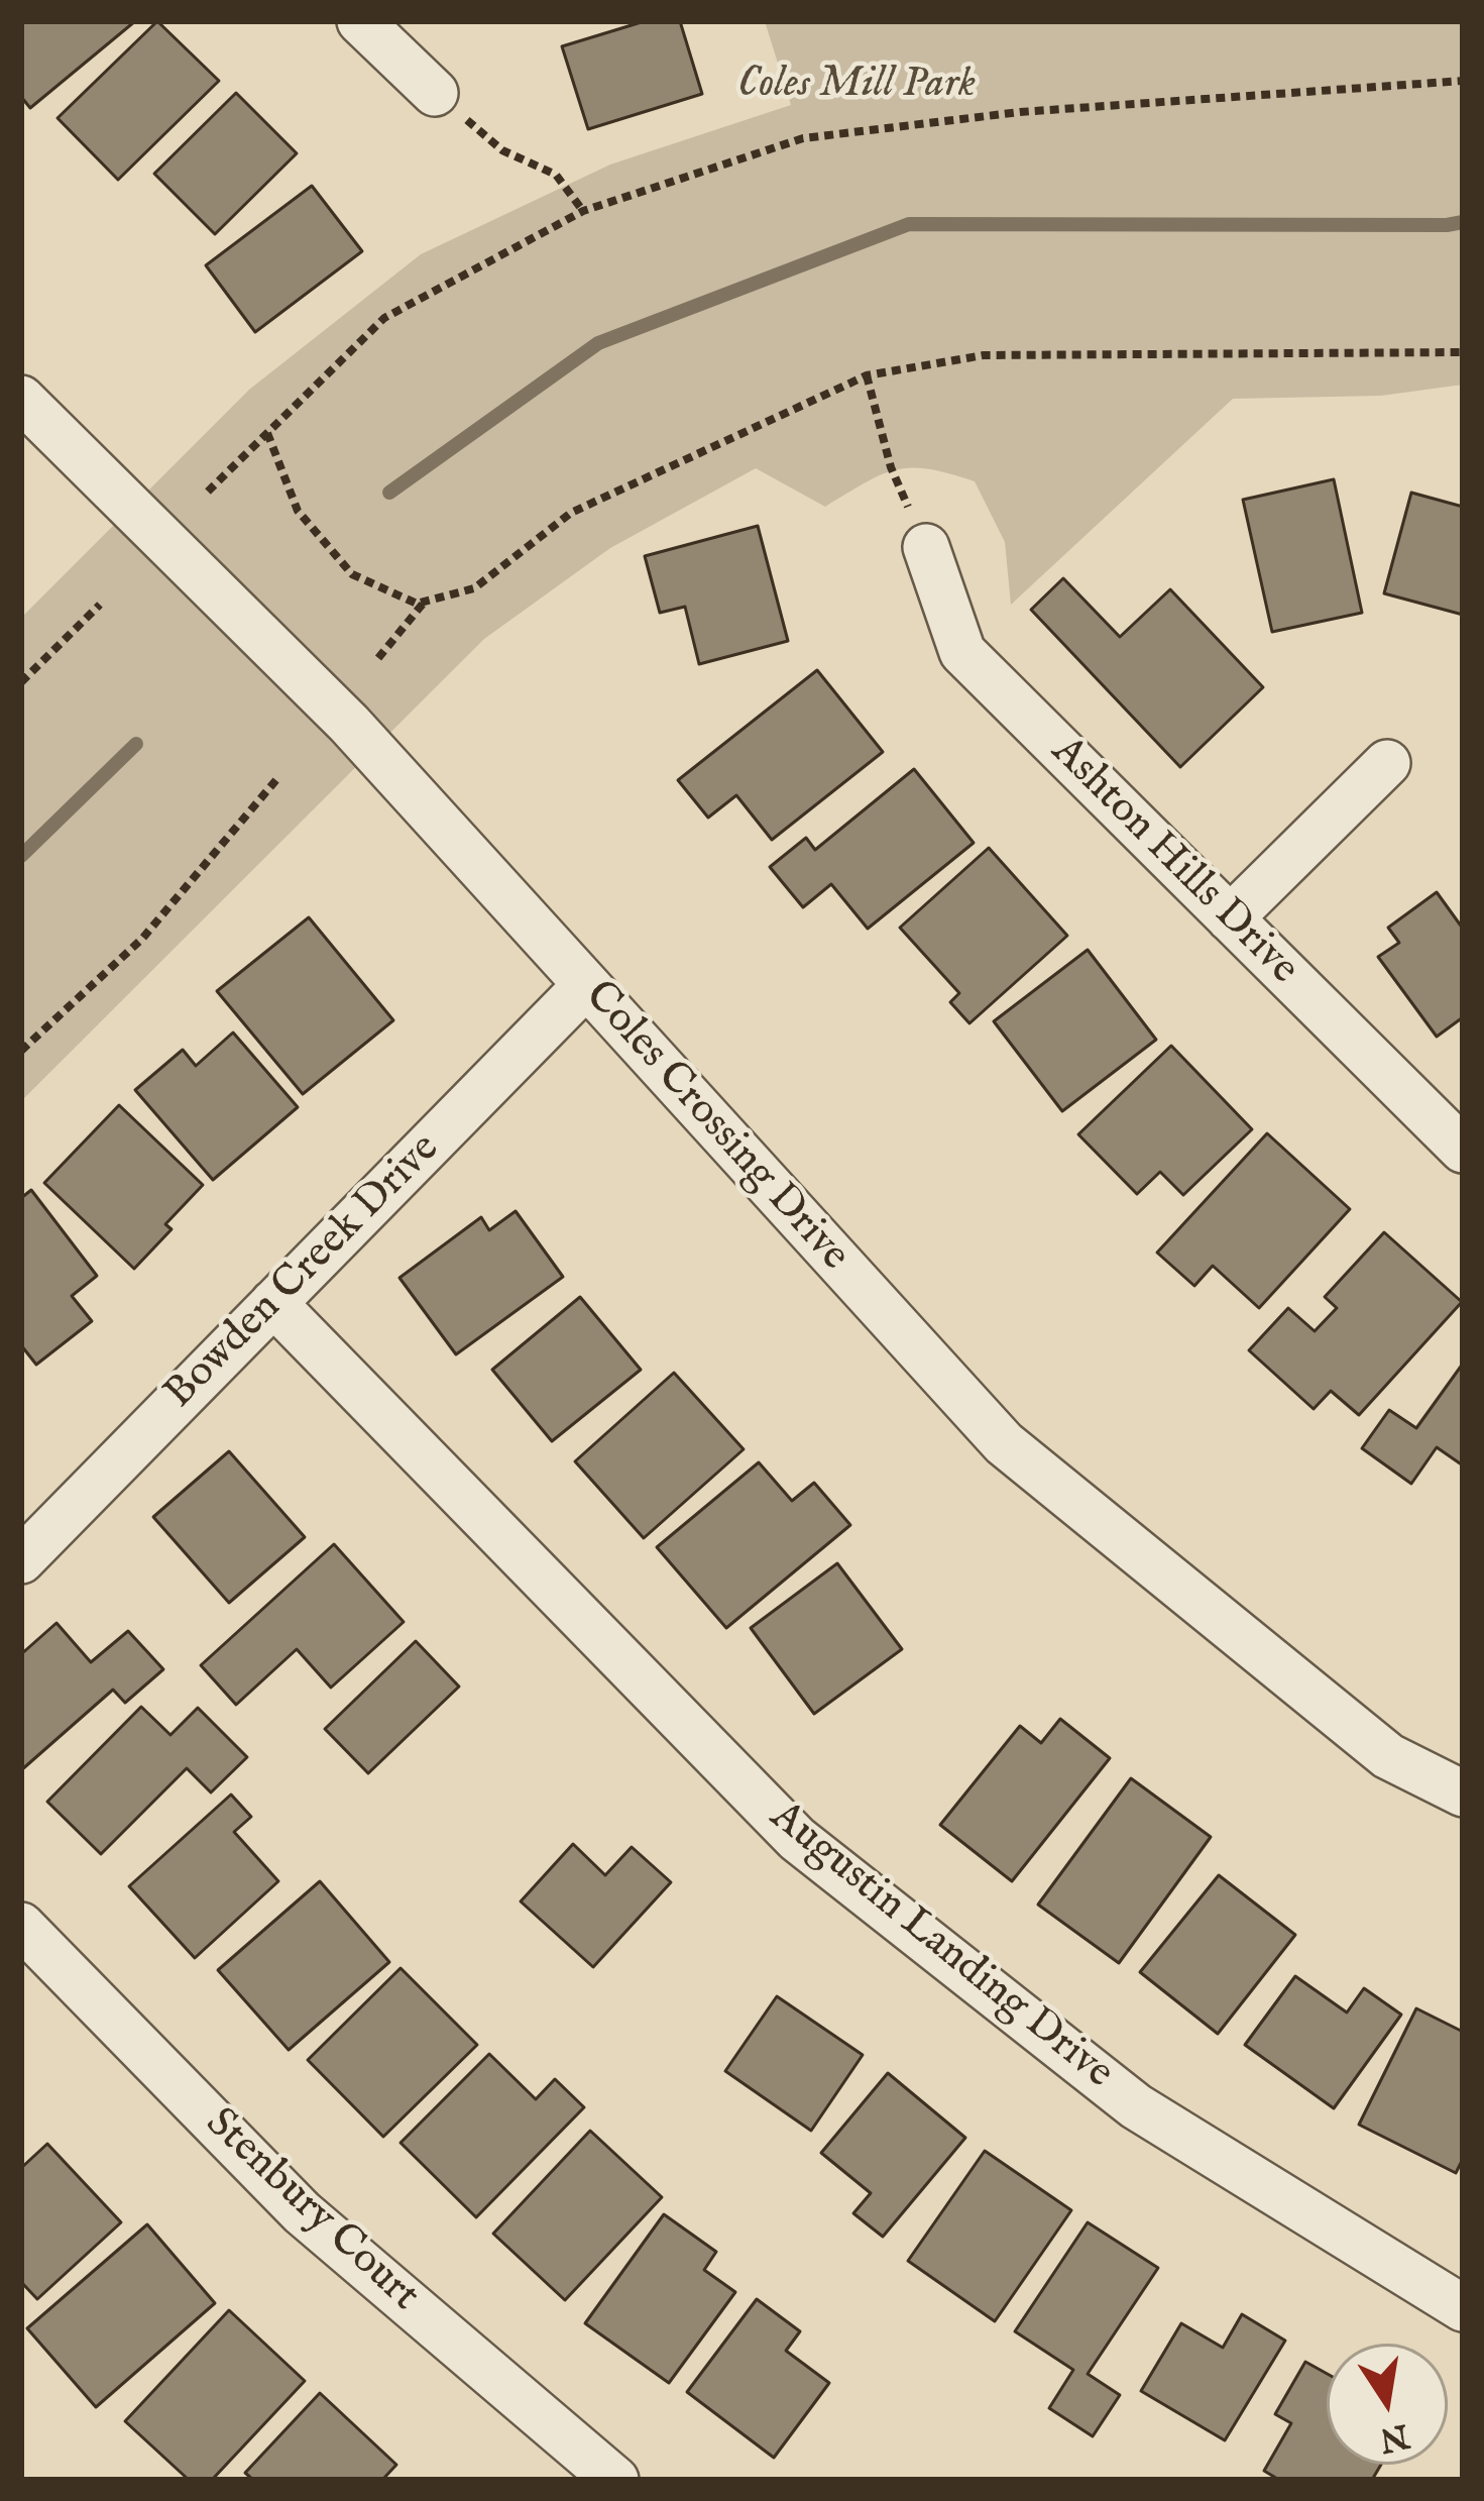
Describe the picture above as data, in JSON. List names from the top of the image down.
{
  "streets": {
    "street": [
      "Ashton Hills Drive",
      "Coles Crossing Drive",
      "Bowden Creek Drive",
      "Augustin Landing Drive",
      "Stenbury Court"
    ]
  },
  "crossings": [
    ["Coles Crossing Drive", "Bowden Creek Drive"],
    ["Bowden Creek Drive", "Augustin Landing Drive"]
  ],
  "parks": ["Coles Mill Park"],
  "north": "bottom"
}
